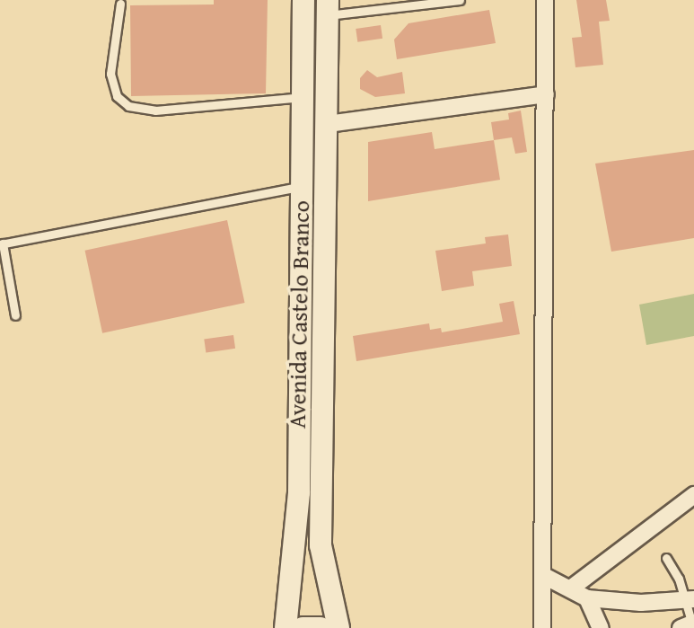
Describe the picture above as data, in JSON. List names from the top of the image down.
{
  "streets": {
    "main road": ["Avenida Castelo Branco"]
  }
}
